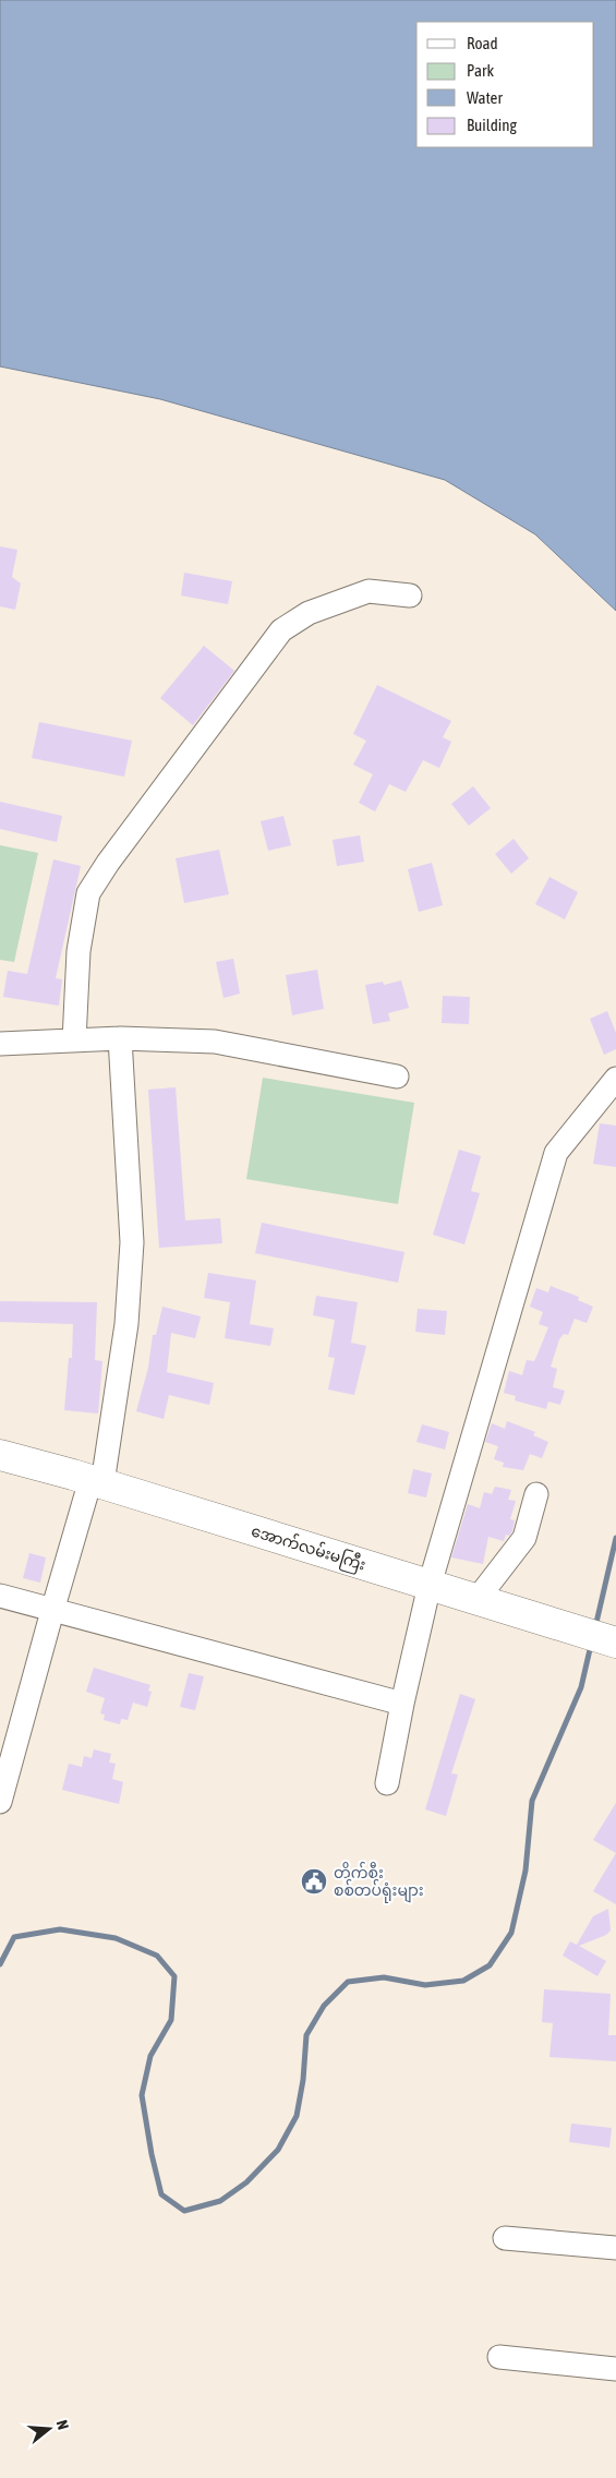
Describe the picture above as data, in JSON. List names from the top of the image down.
{
  "streets": {
    "main road": ["အောက်လမ်းမကြီး"]
  },
  "places": {
    "public building": ["တိုက်စီး စစ်တပ်ရုံးများ"]
  },
  "legend": [
    "Road",
    "Park",
    "Water",
    "Building"
  ],
  "north": "right"
}
